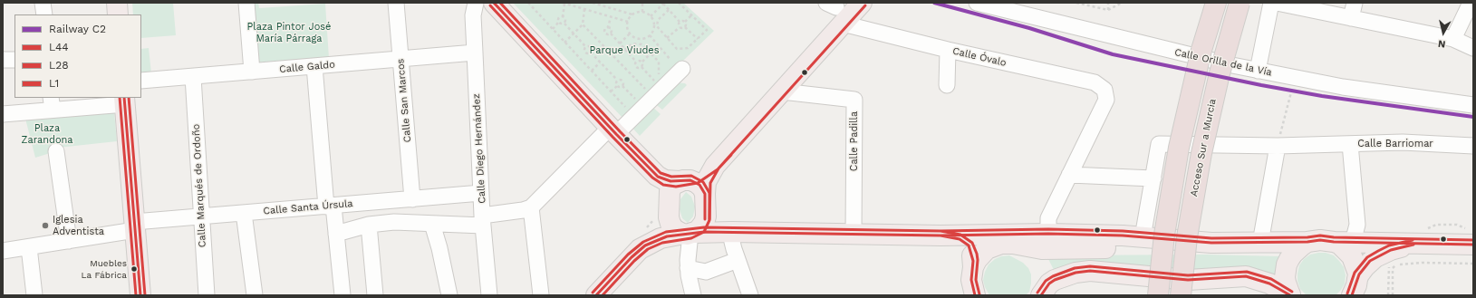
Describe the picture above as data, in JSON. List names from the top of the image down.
{
  "streets": {
    "highway": ["Acceso Sur a Murcia"],
    "street": [
      "Calle Óvalo",
      "Calle Orilla de la Vía",
      "Calle Galdo",
      "Calle San Marcos",
      "Calle Padilla",
      "Calle Barriomar",
      "Calle Diego Hernández",
      "Calle Marqués de Ordoño",
      "Calle Santa Úrsula"
    ]
  },
  "crossings": [
    ["Calle Galdo", "Calle San Marcos"],
    ["Calle Galdo", "Calle Diego Hernández"],
    ["Calle Galdo", "Calle Marqués de Ordoño"],
    ["Calle San Marcos", "Calle Santa Úrsula"],
    ["Calle Diego Hernández", "Calle Santa Úrsula"],
    ["Calle Marqués de Ordoño", "Calle Santa Úrsula"]
  ],
  "parks": ["Plaza Pintor José María Párraga", "Parque Viudes", "Plaza Zarandona"],
  "places": ["Iglesia Adventista", "Muebles La Fábrica"],
  "lines": [
    "rail line C2",
    "transit line L44",
    "transit line L1",
    "transit line L28"
  ],
  "legend": [
    "Railway C2",
    "L44",
    "L28",
    "L1"
  ],
  "north": "bottom"
}
